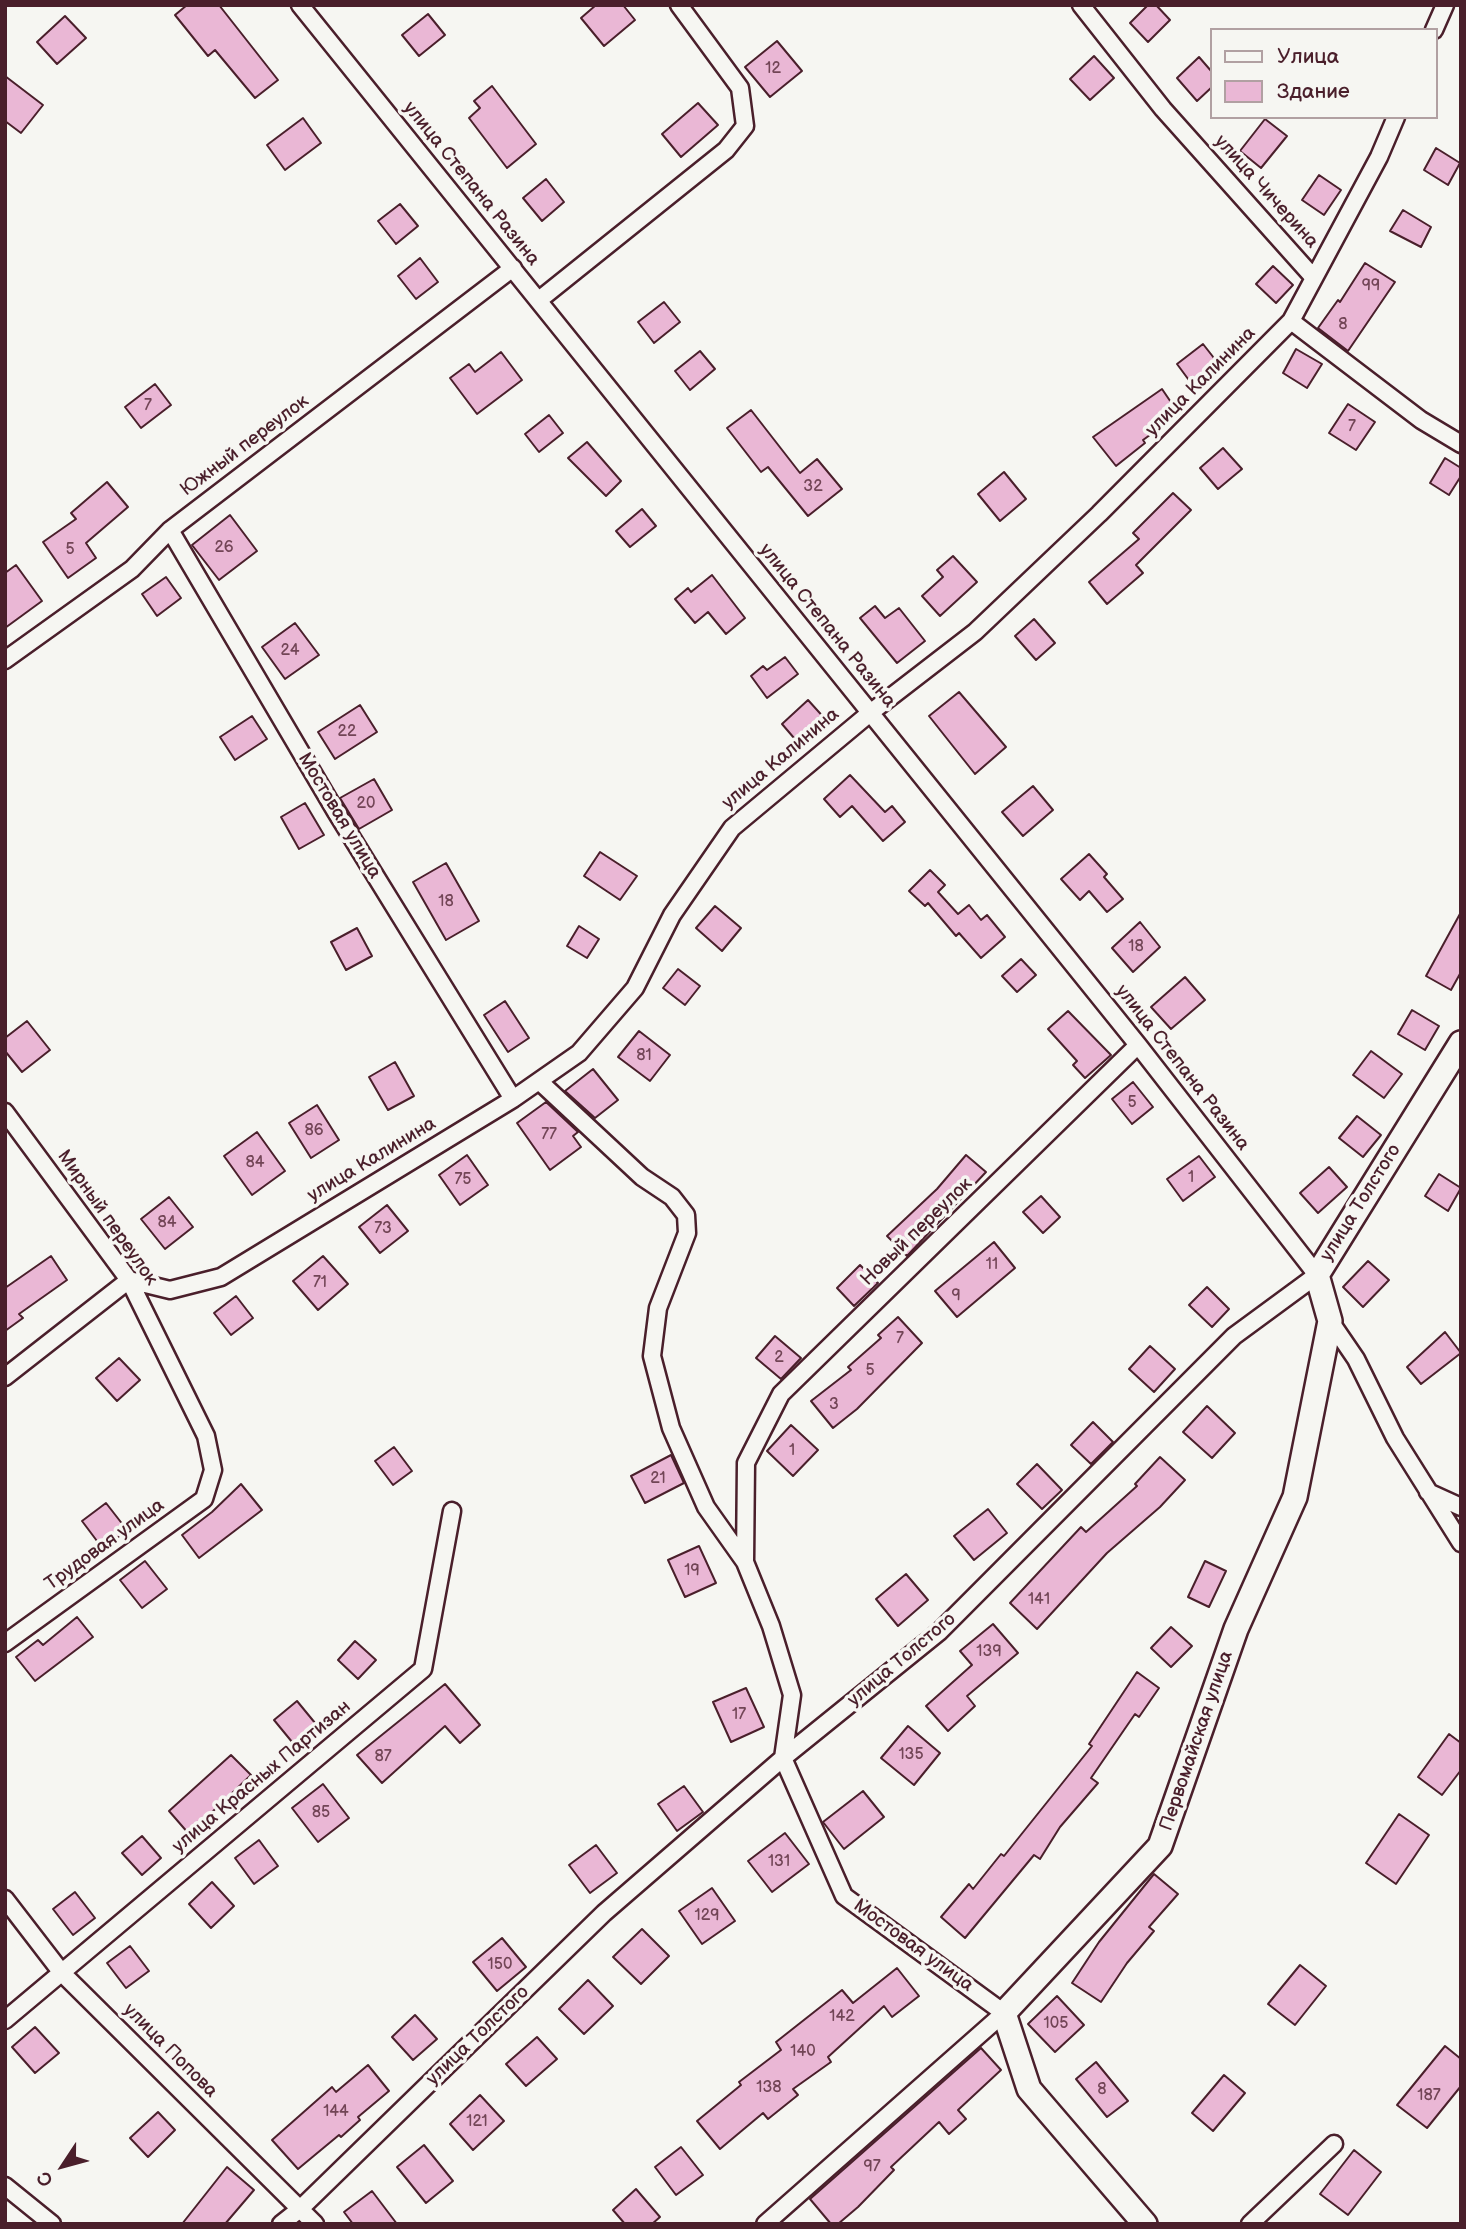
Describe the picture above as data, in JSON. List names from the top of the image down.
{
  "streets": {
    "main road": ["улица Толстого", "Первомайская улица"],
    "street": [
      "улица Степана Разина",
      "улица Чичерина",
      "улица Калинина",
      "Южный переулок",
      "Мостовая улица",
      "Мирный переулок",
      "Новый переулок",
      "Трудовая улица",
      "улица Красных Партизан",
      "улица Попова"
    ]
  },
  "crossings": [
    ["улица Степана Разина", "улица Калинина"],
    ["улица Степана Разина", "Южный переулок"],
    ["улица Степана Разина", "улица Толстого"],
    ["улица Степана Разина", "Новый переулок"],
    ["улица Степана Разина", "Первомайская улица"],
    ["улица Чичерина", "улица Калинина"],
    ["улица Калинина", "Мостовая улица"],
    ["улица Калинина", "Мирный переулок"],
    ["Южный переулок", "Мостовая улица"],
    ["Мостовая улица", "улица Толстого"],
    ["Мостовая улица", "Первомайская улица"],
    ["улица Толстого", "Первомайская улица"],
    ["улица Толстого", "улица Попова"],
    ["Мирный переулок", "Трудовая улица"],
    ["улица Красных Партизан", "улица Попова"]
  ],
  "house_numbers": [
    "12",
    "99",
    "8",
    "7",
    "7",
    "32",
    "26",
    "5",
    "24",
    "22",
    "20",
    "18",
    "18",
    "81",
    "5",
    "86",
    "77",
    "84",
    "1",
    "75",
    "84",
    "73",
    "11",
    "71",
    "9",
    "7",
    "2",
    "5",
    "3",
    "1",
    "21",
    "19",
    "141",
    "139",
    "17",
    "135",
    "87",
    "85",
    "131",
    "129",
    "150",
    "142",
    "105",
    "140",
    "138",
    "8",
    "187",
    "144",
    "121",
    "97"
  ],
  "legend": ["Улица", "Здание"],
  "north": "bottom left"
}
